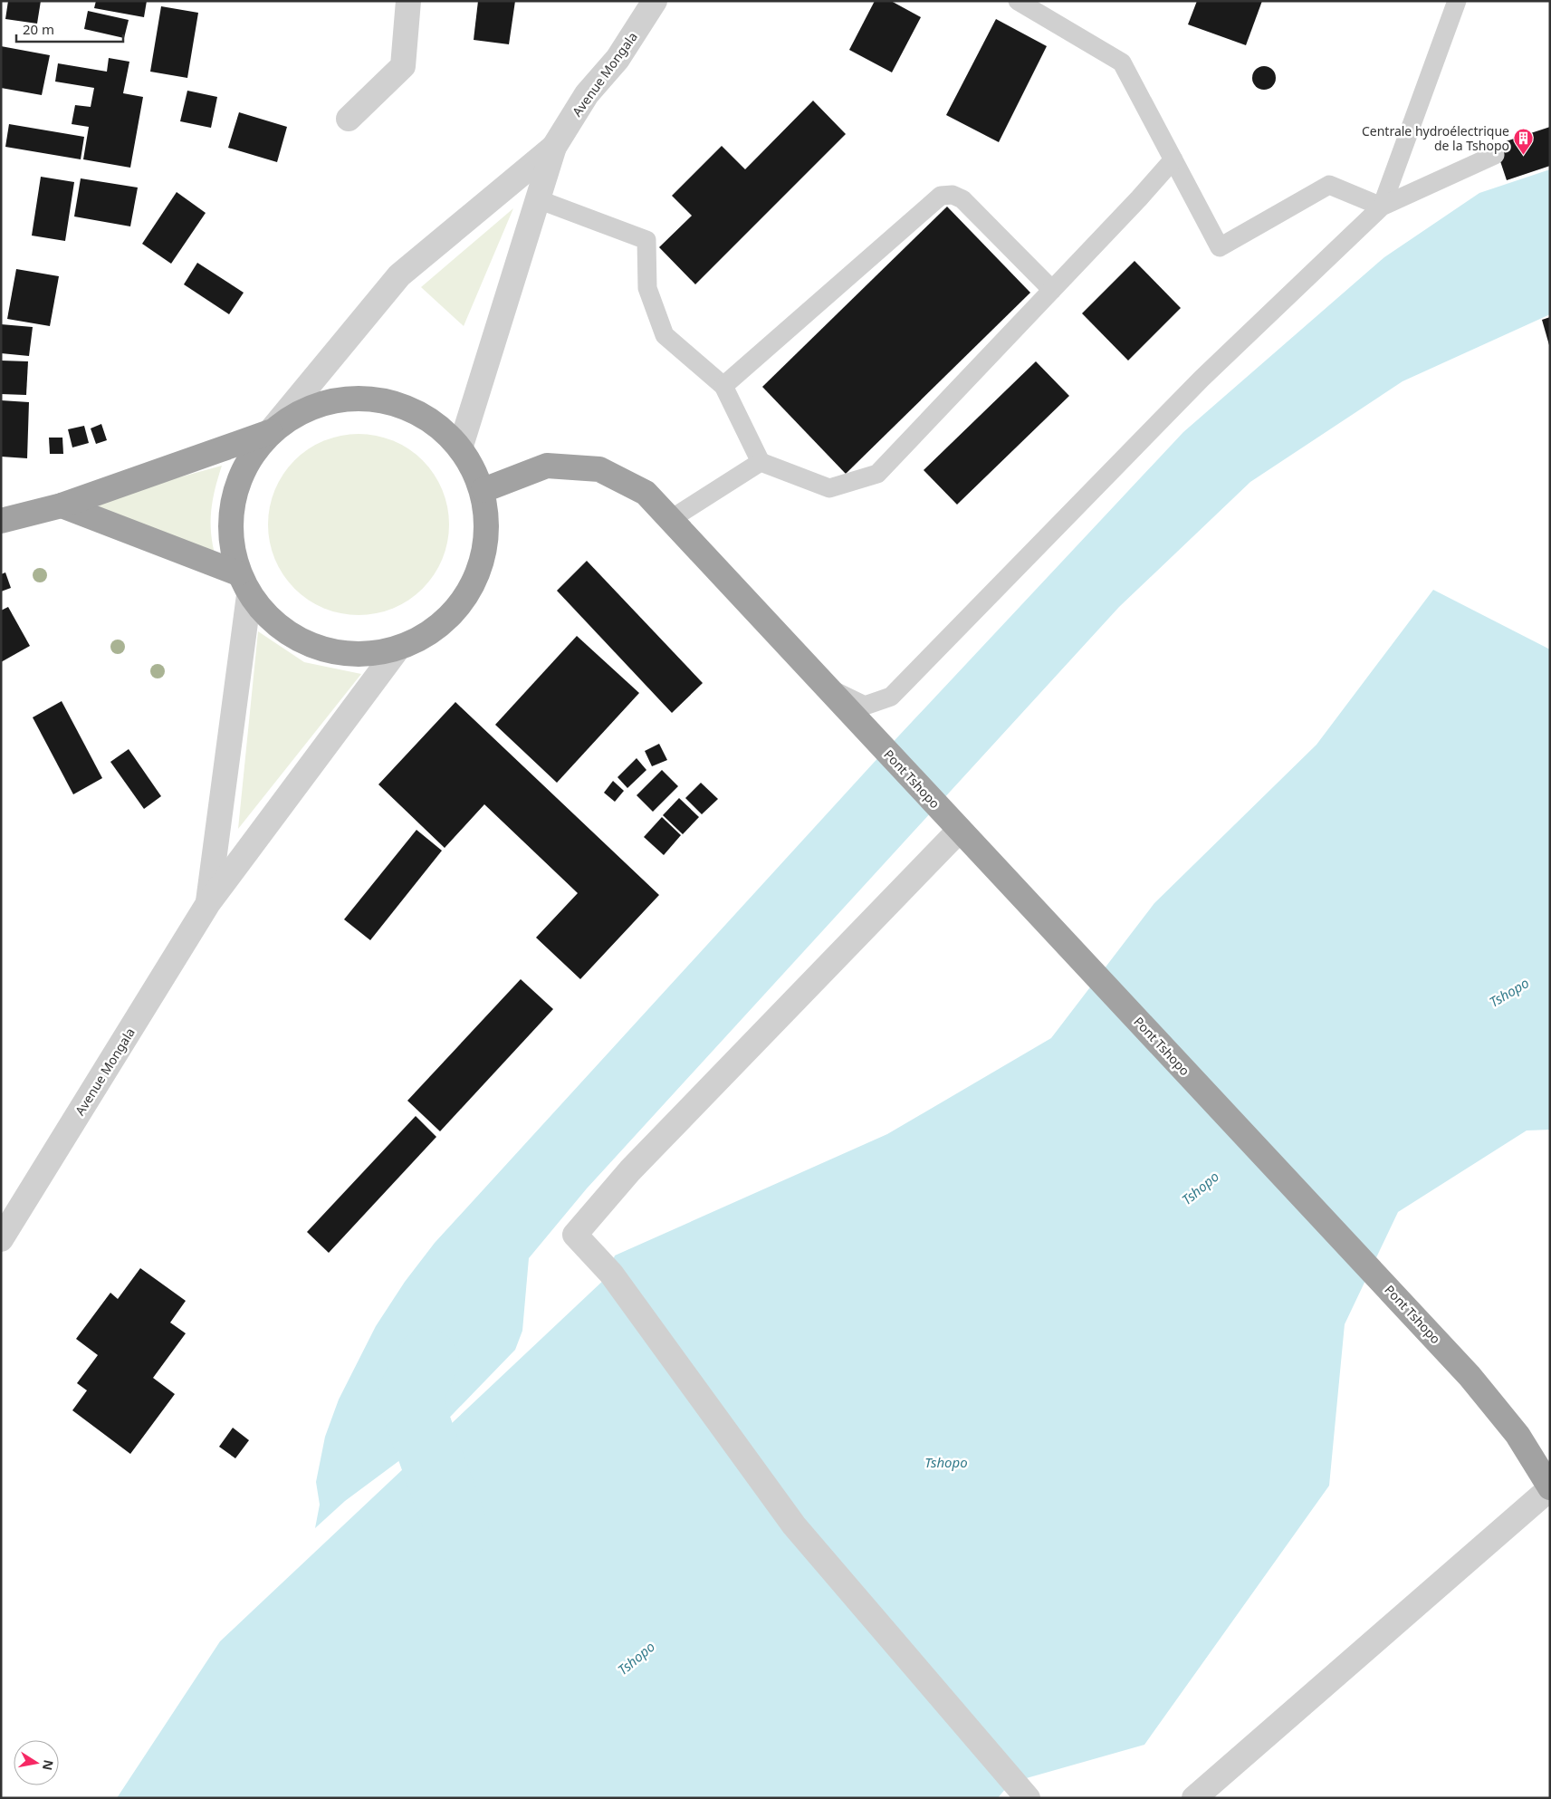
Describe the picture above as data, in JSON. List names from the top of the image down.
{
  "streets": {
    "highway": ["Pont Tshopo"],
    "street": ["Avenue Mongala"]
  },
  "water": ["Tshopo"],
  "places": {
    "building": ["Centrale hydroélectrique de la Tshopo"]
  },
  "scale_bar": "20 m",
  "north": "right"
}
